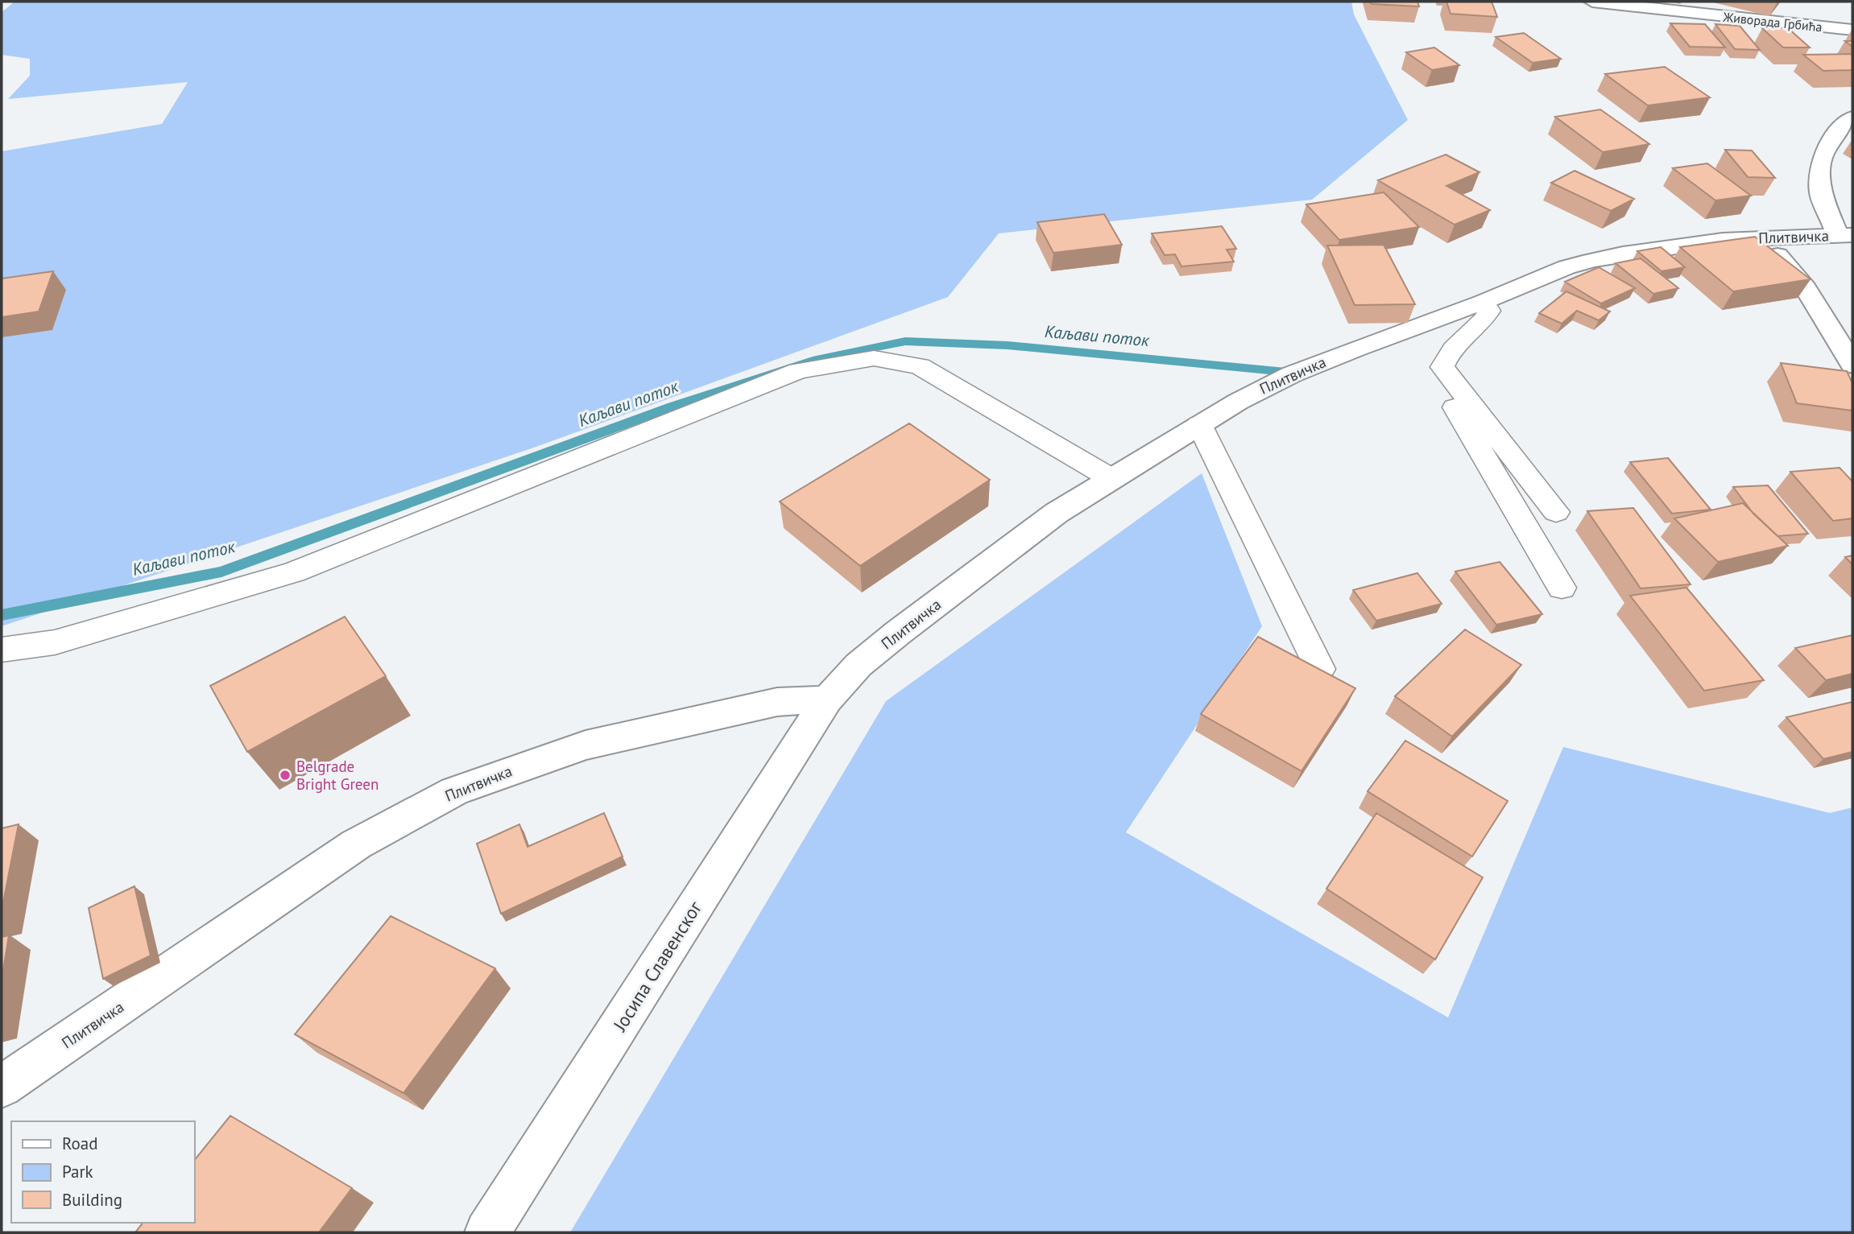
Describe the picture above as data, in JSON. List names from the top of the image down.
{
  "streets": {
    "street": ["Живорада Грбића", "Плитвичка", "Јосипа Славенског"]
  },
  "crossings": [
    ["Плитвичка", "Јосипа Славенског"]
  ],
  "water": ["Каљави поток"],
  "places": ["Belgrade Bright Green"],
  "legend": ["Road", "Park", "Building"]
}
